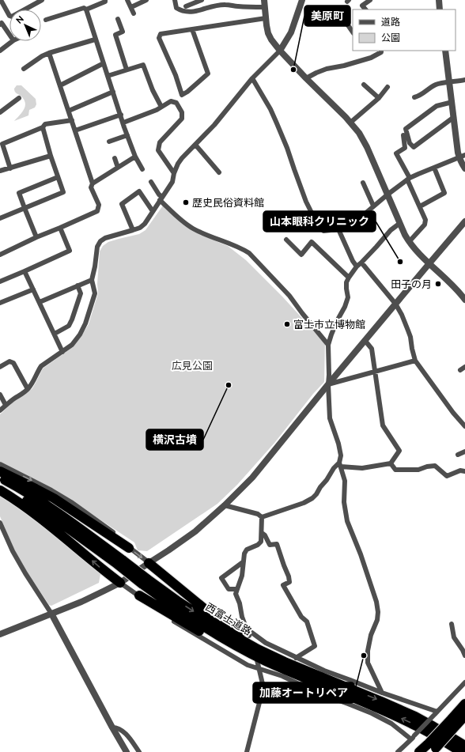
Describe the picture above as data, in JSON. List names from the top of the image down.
{
  "streets": {
    "highway": ["西富士道路"]
  },
  "parks": ["広見公園"],
  "places": [
    "美原町",
    "歴史民俗資料館",
    "山本眼科クリニック",
    "田子の月",
    "富士市立博物館",
    "横沢古墳",
    "加藤オートリペア"
  ],
  "legend": ["道路", "公園"],
  "north": "top left"
}
